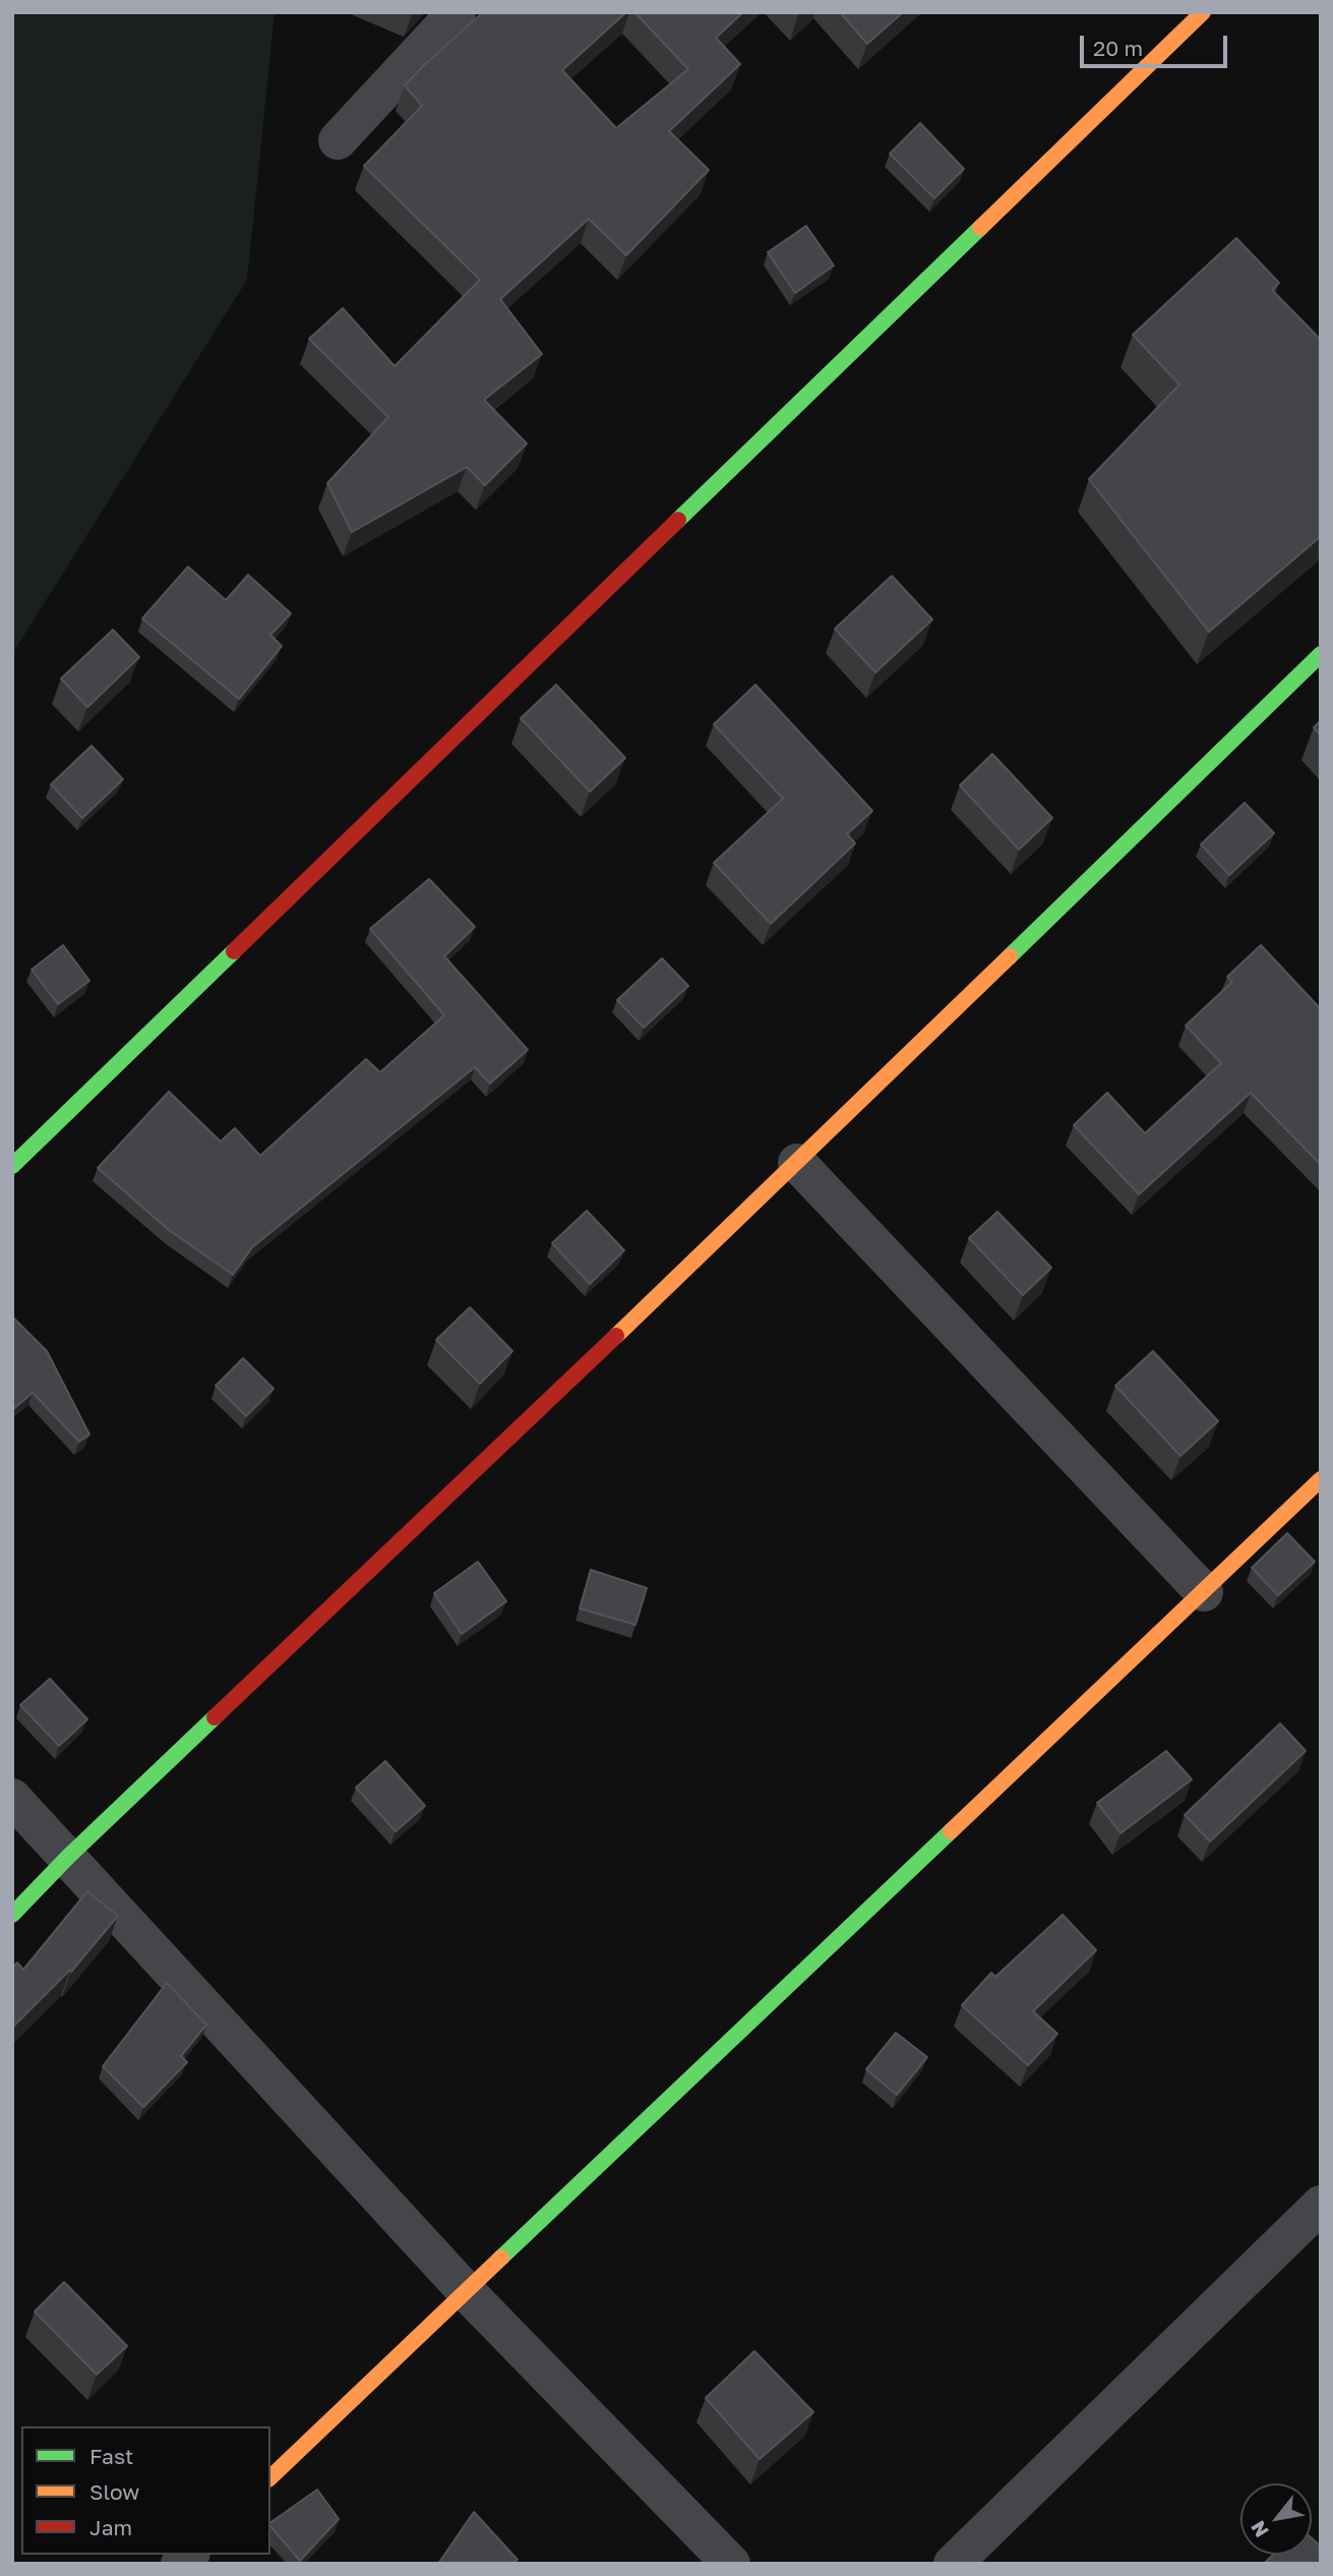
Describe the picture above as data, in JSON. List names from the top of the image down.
{
  "legend": ["Fast", "Slow", "Jam"],
  "scale_bar": "20 m",
  "north": "bottom left"
}
